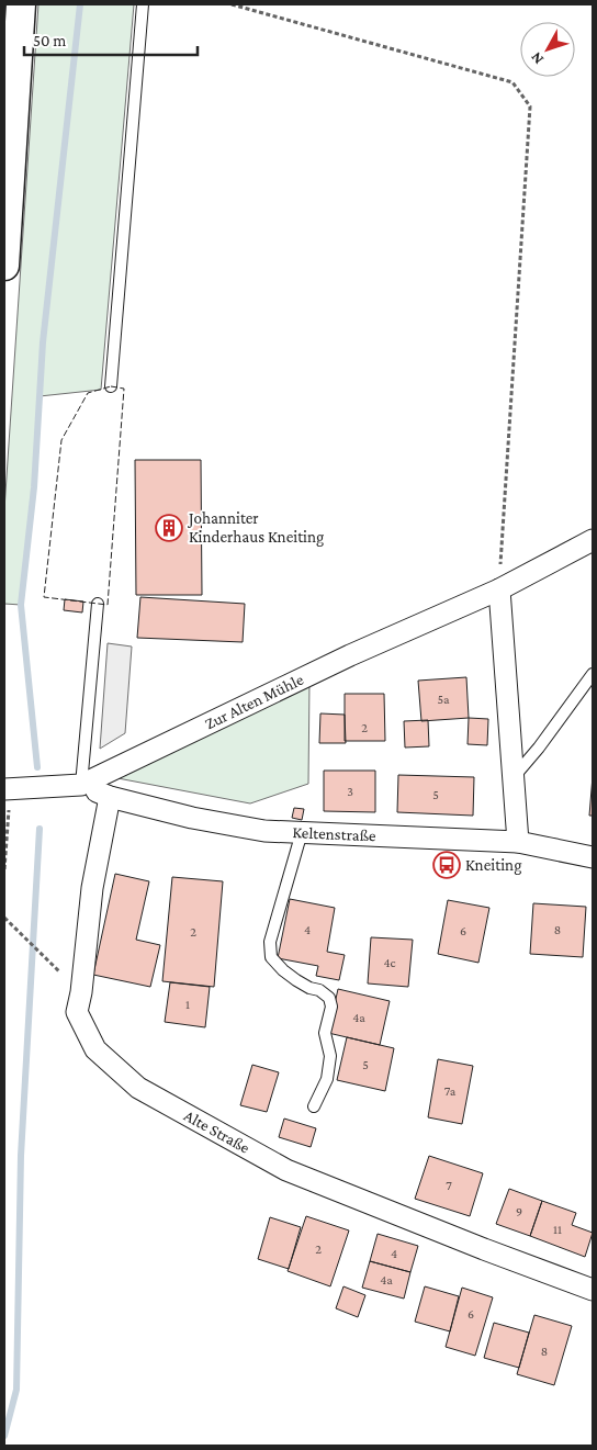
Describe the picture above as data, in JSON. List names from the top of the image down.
{
  "streets": {
    "street": ["Zur Alten Mühle", "Keltenstraße", "Alte Straße"]
  },
  "crossings": [
    ["Zur Alten Mühle", "Keltenstraße"],
    ["Keltenstraße", "Alte Straße"]
  ],
  "places": {
    "building": ["Johanniter Kinderhaus Kneiting"],
    "bus stop": ["Kneiting"]
  },
  "house_numbers": [
    "5a",
    "2",
    "3",
    "5",
    "4",
    "8",
    "6",
    "2",
    "4c",
    "1",
    "4a",
    "5",
    "7a",
    "7",
    "9",
    "11",
    "2",
    "4",
    "4a",
    "6",
    "8"
  ],
  "scale_bar": "50 m",
  "north": "bottom left"
}
